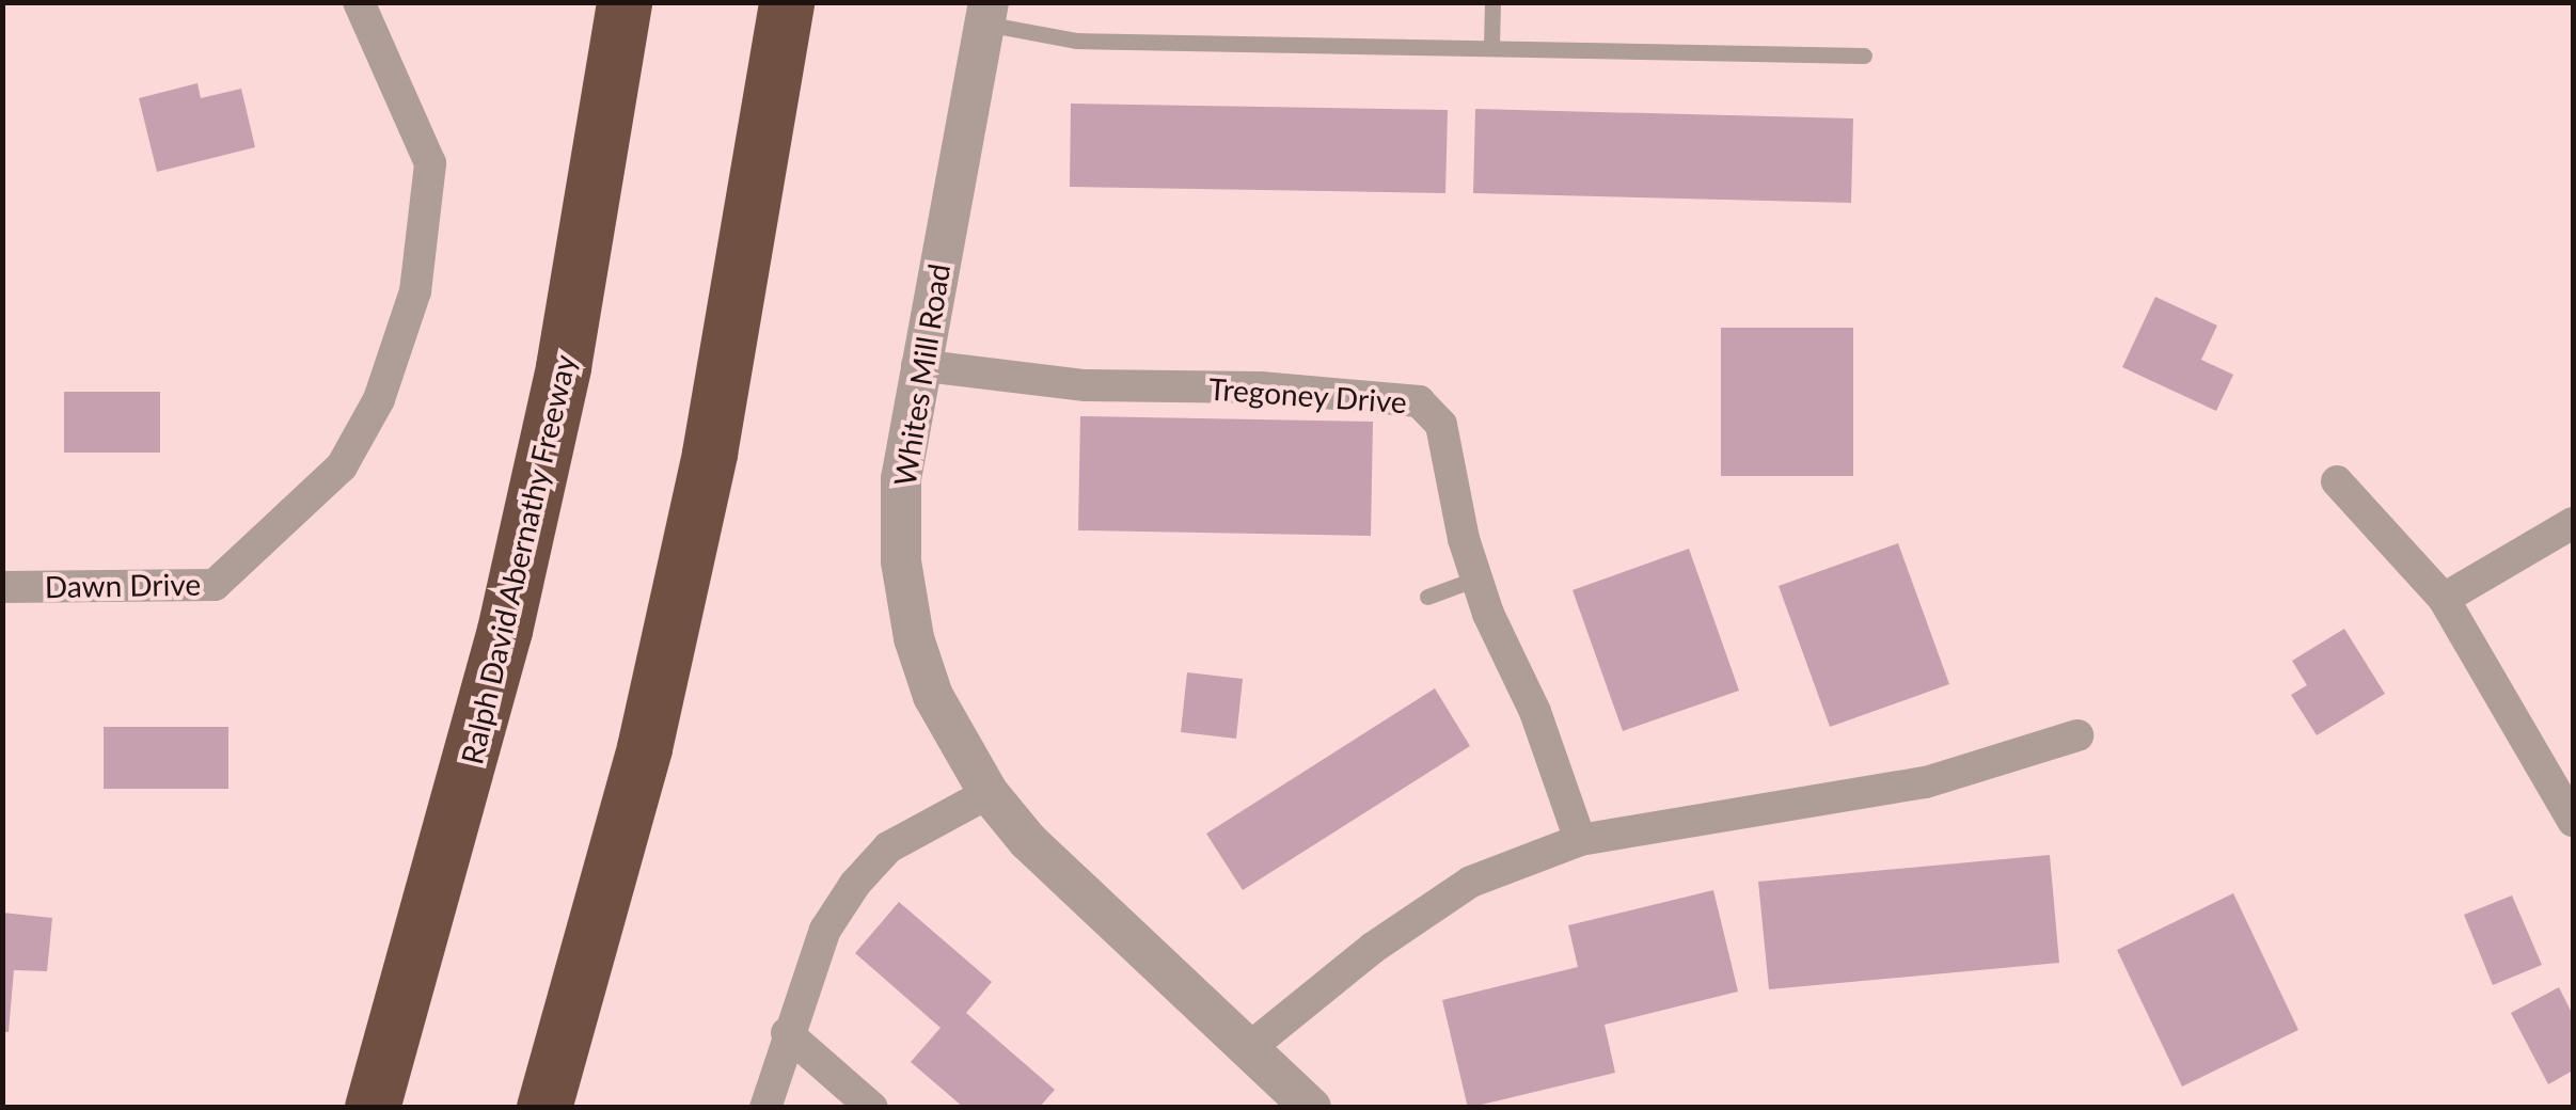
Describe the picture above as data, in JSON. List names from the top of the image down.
{
  "streets": {
    "highway": ["Ralph David Abernathy Freeway"],
    "street": ["Whites Mill Road", "Tregoney Drive", "Dawn Drive"]
  },
  "crossings": [
    ["Whites Mill Road", "Tregoney Drive"]
  ]
}
